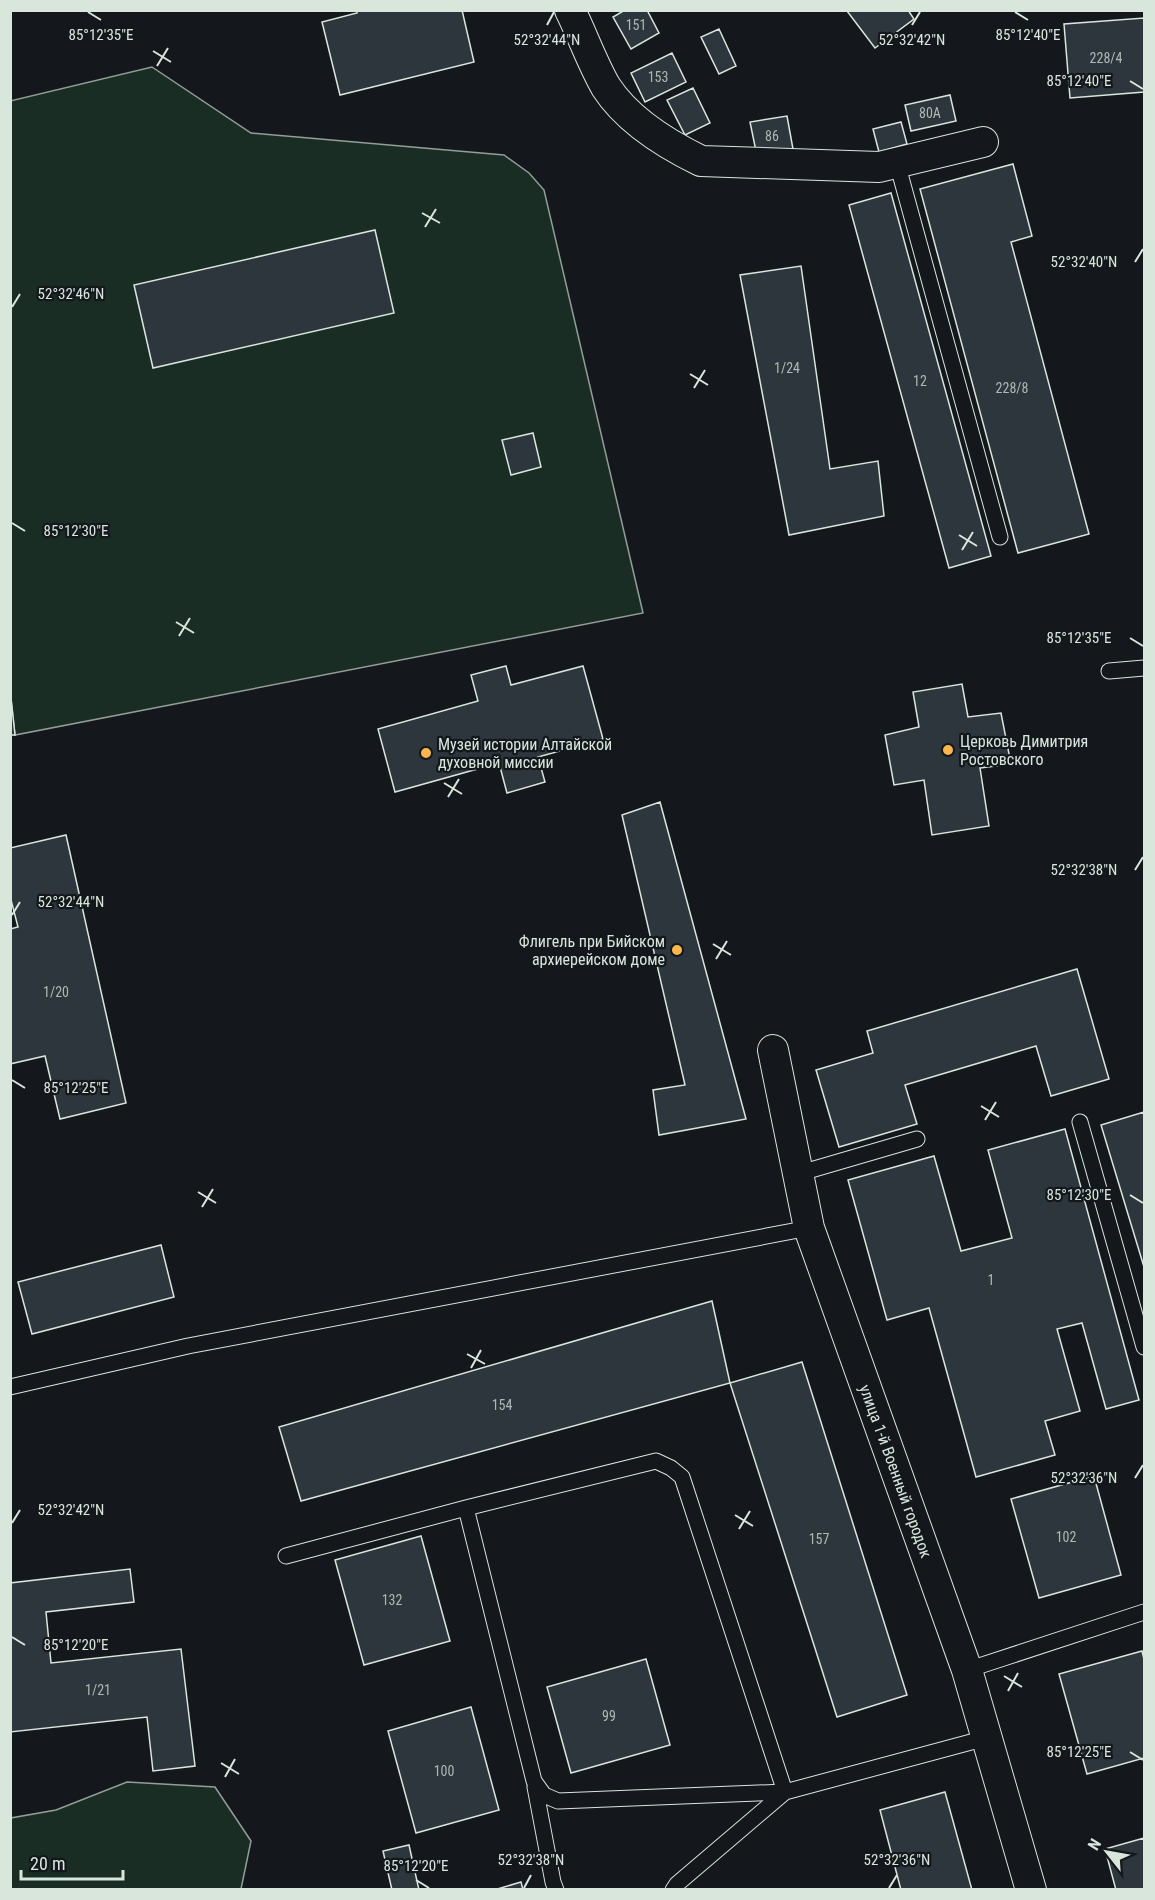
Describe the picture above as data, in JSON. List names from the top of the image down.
{
  "streets": {
    "street": ["улица 1-й Военный городок"]
  },
  "places": ["Церковь Димитрия Ростовского", "Музей истории Алтайской духовной миссии", "Флигель при Бийском архиерейском доме"],
  "house_numbers": [
    "151",
    "228/4",
    "153",
    "80А",
    "86",
    "1/24",
    "12",
    "228/8",
    "1/20",
    "1",
    "154",
    "102",
    "157",
    "132",
    "1/21",
    "99",
    "100"
  ],
  "scale_bar": "20 m",
  "north": "top left",
  "coordinates": [
    "85°12'35\"E",
    "85°12'40\"E",
    "52°32'44\"N",
    "52°32'42\"N",
    "52°32'40\"N",
    "52°32'46\"N",
    "85°12'30\"E",
    "52°32'38\"N",
    "85°12'25\"E",
    "52°32'36\"N",
    "85°12'20\"E"
  ]
}
